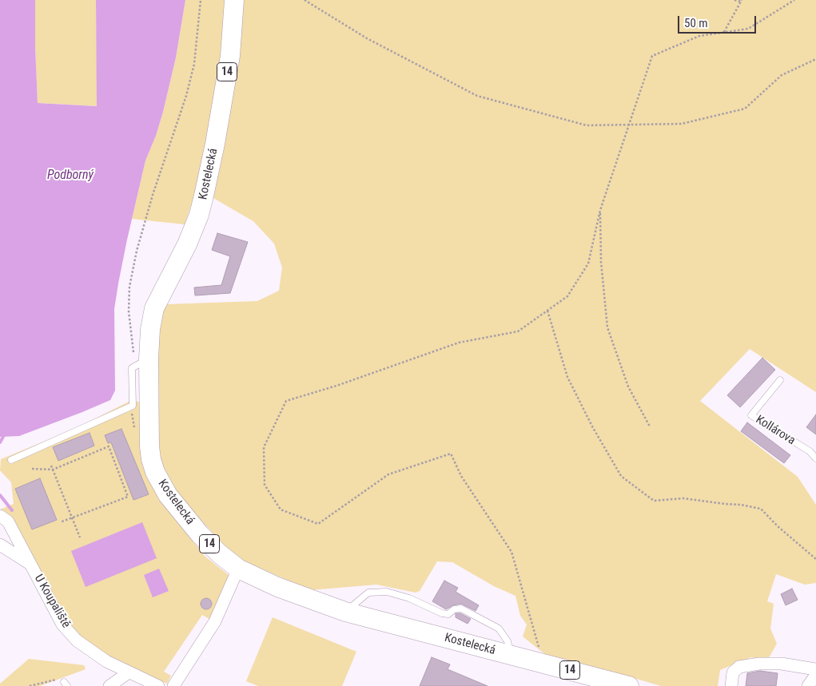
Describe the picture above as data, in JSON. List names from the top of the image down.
{
  "streets": {
    "main road": ["14", "Kostelecká"],
    "street": ["U Koupaliště"],
    "lane": ["Kollárova"]
  },
  "water": ["Podborný"],
  "scale_bar": "50 m"
}
